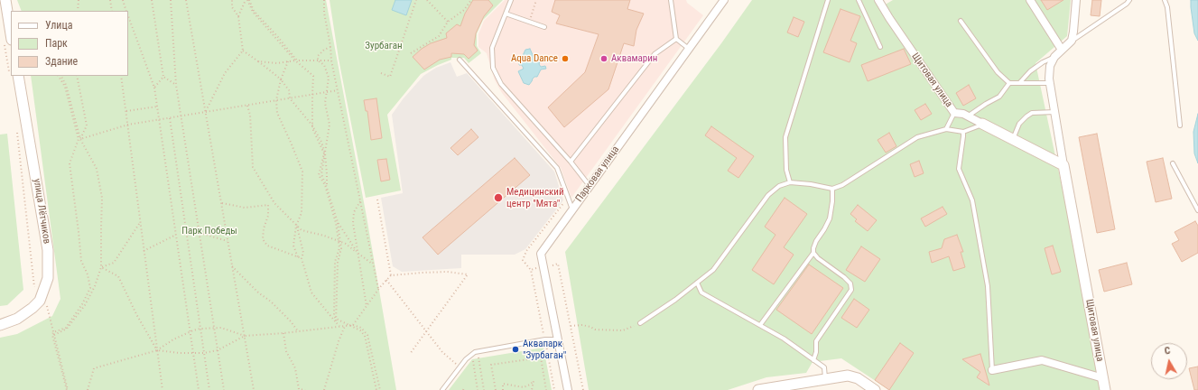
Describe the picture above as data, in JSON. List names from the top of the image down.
{
  "streets": {
    "street": ["Щитовая улица", "Парковая улица", "улица Лётчиков"]
  },
  "parks": ["Зурбаган", "Парк Победы"],
  "places": [
    "Aqua Dance",
    "Аквамарин",
    "Медицинский центр \"Мята\"",
    "Аквапарк \"Зурбаган\""
  ],
  "legend": ["Улица", "Парк", "Здание"],
  "north": "top"
}
